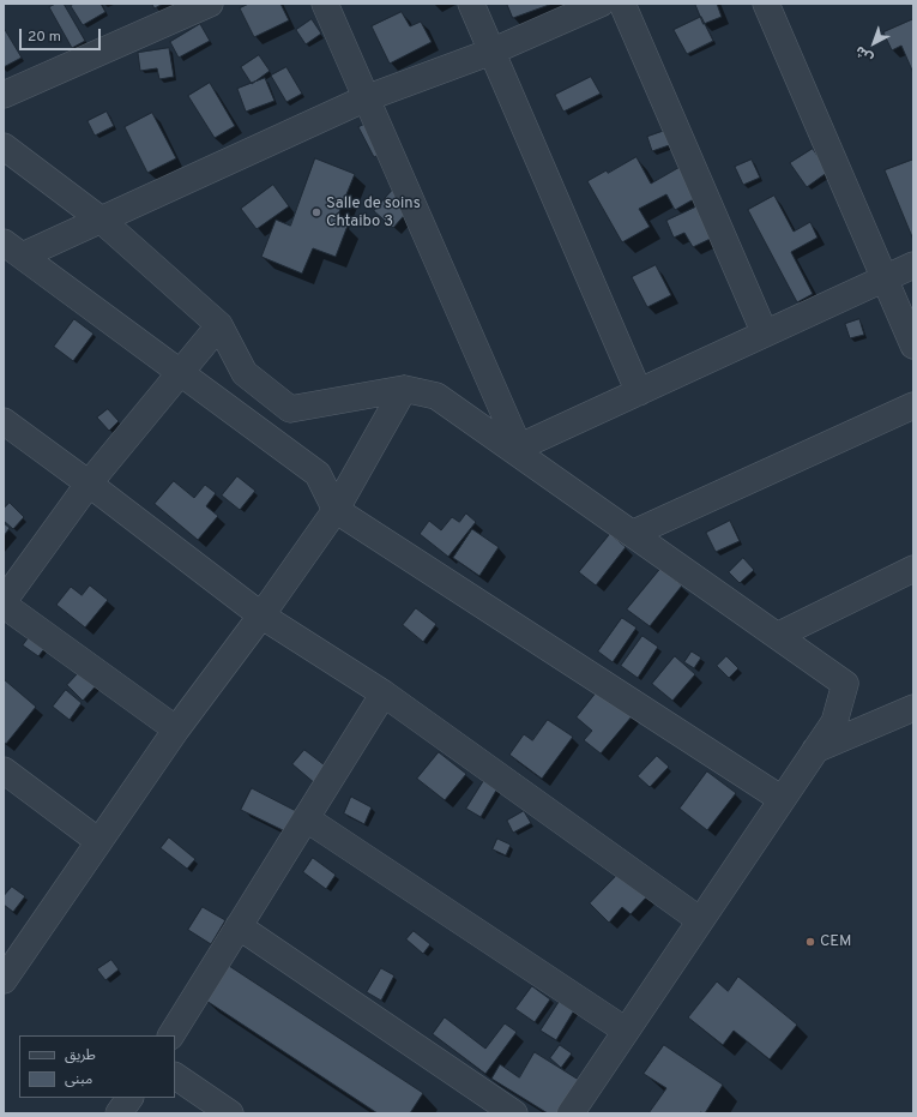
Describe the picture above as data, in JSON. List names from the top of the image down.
{
  "places": ["Salle de soins Chtaibo 3", "CEM"],
  "legend": ["طريق", "مبنى"],
  "scale_bar": "20 m",
  "north": "bottom left"
}
